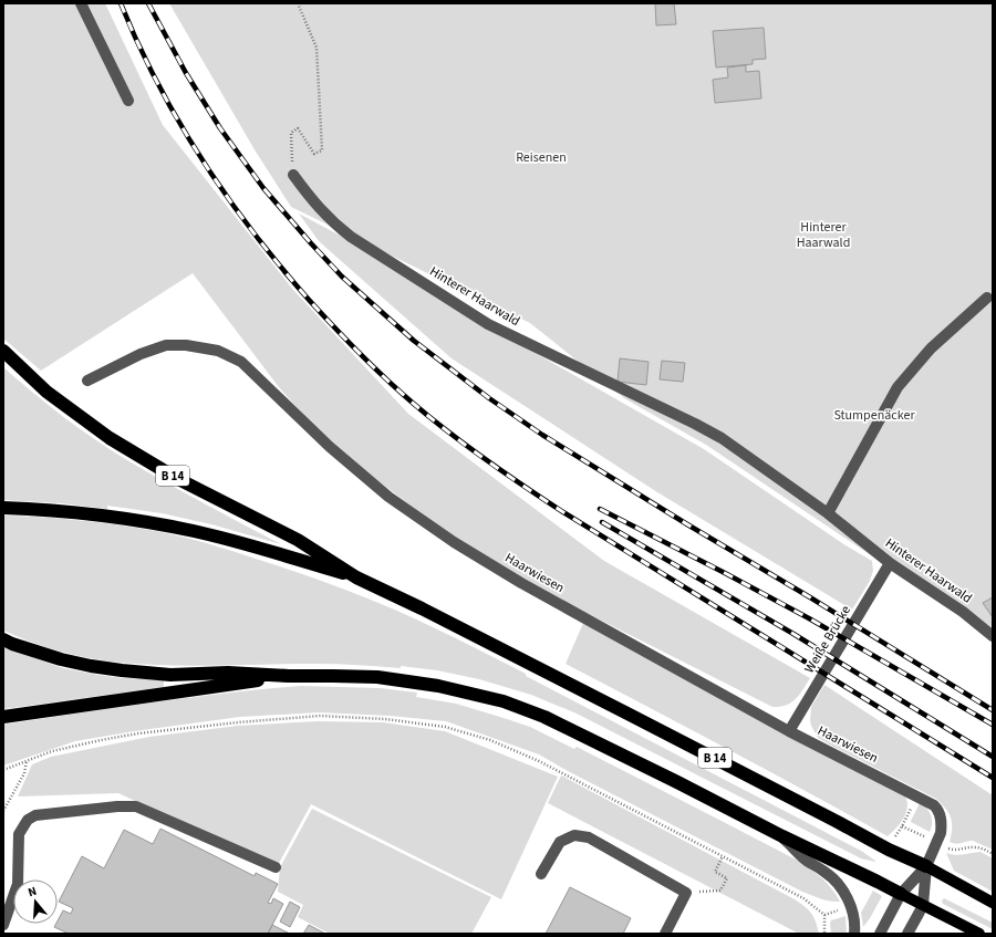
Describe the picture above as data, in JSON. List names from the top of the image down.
{
  "streets": {
    "highway": ["B 14"],
    "street": ["Hinterer Haarwald", "Haarwiesen", "Weiße Brücke"]
  },
  "crossings": [
    ["Hinterer Haarwald", "Weiße Brücke"],
    ["B 14", "Haarwiesen"],
    ["Haarwiesen", "Weiße Brücke"]
  ],
  "parks": ["Reisenen", "Hinterer Haarwald", "Stumpenäcker"],
  "north": "top"
}
